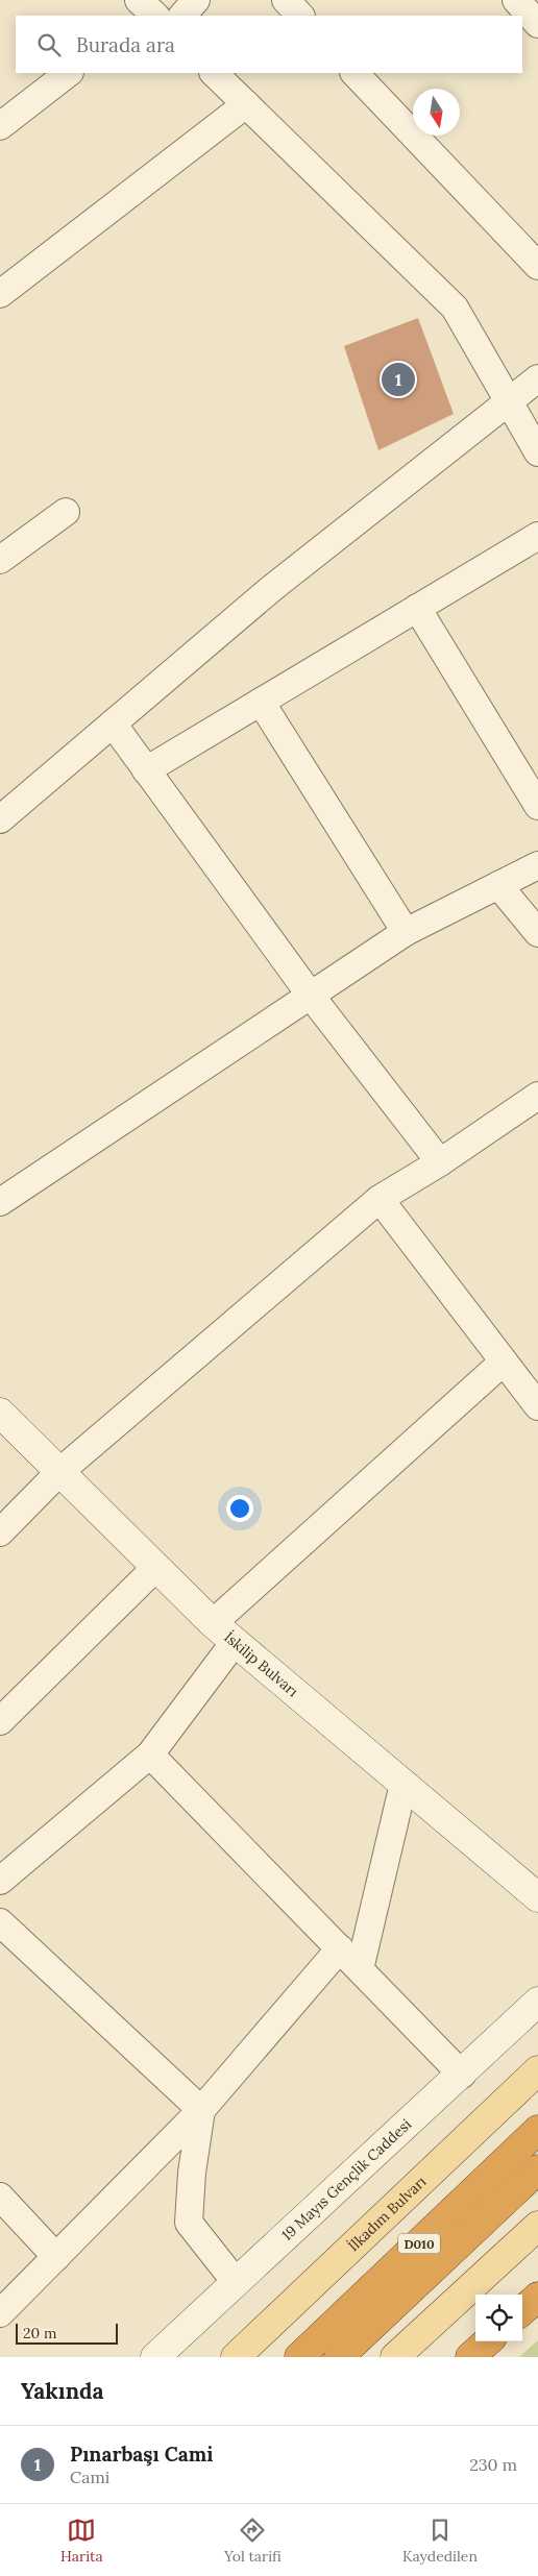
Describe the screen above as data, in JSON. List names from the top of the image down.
{
  "streets": {
    "highway": ["D010"],
    "main road": ["İskilip Bulvarı", "19 Mayıs Gençlik Caddesi", "İlkadım Bulvarı"]
  },
  "scale_bar": "20 m",
  "north": "bottom",
  "page": {
    "search": "Burada ara",
    "pins": "1",
    "scale": "20 m",
    "heading": "Yakında",
    "list": [
      {
        "mark": "1",
        "name": "Pınarbaşı Cami",
        "note": "Cami",
        "value": "230 m"
      }
    ],
    "nav": ["Harita", "Yol tarifi", "Kaydedilen"]
  }
}
